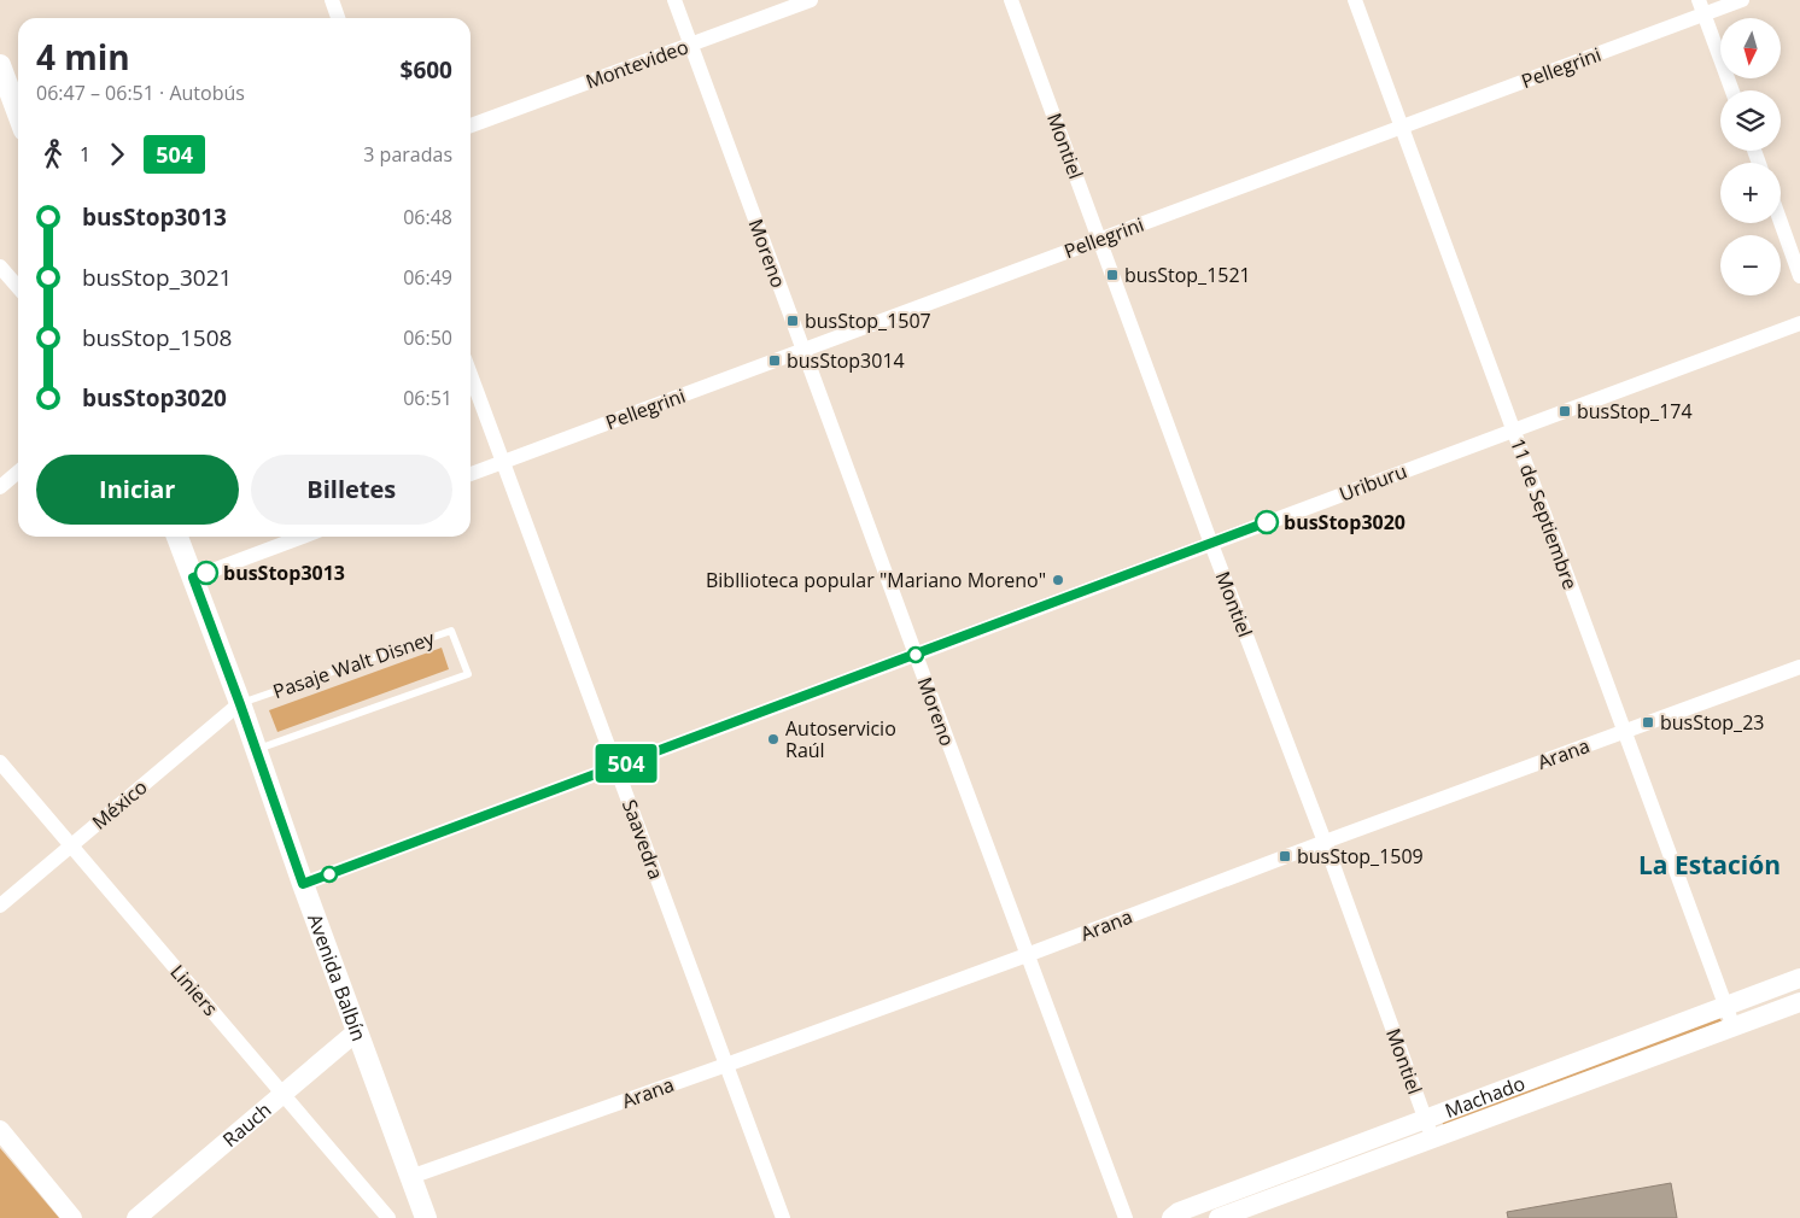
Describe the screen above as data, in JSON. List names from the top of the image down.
{
  "streets": {
    "main road": ["Avenida Balbín"],
    "street": [
      "Montevideo",
      "Pellegrini",
      "Montiel",
      "Moreno",
      "Uriburu",
      "11 de Septiembre",
      "Arana",
      "México",
      "Saavedra",
      "Liniers",
      "Machado",
      "Rauch"
    ],
    "lane": ["Pasaje Walt Disney"]
  },
  "crossings": [
    ["Montevideo", "Moreno"],
    ["Pellegrini", "Montiel"],
    ["Pellegrini", "Moreno"],
    ["Pellegrini", "11 de Septiembre"],
    ["Pellegrini", "Saavedra"],
    ["Montiel", "Uriburu"],
    ["Montiel", "Arana"],
    ["Montiel", "Machado"],
    ["Moreno", "Uriburu"],
    ["Moreno", "Arana"],
    ["Uriburu", "11 de Septiembre"],
    ["Uriburu", "Saavedra"],
    ["Uriburu", "Avenida Balbín"],
    ["11 de Septiembre", "Arana"],
    ["11 de Septiembre", "Machado"],
    ["Pasaje Walt Disney", "México"],
    ["Pasaje Walt Disney", "Avenida Balbín"],
    ["Arana", "Saavedra"],
    ["Arana", "Avenida Balbín"],
    ["México", "Avenida Balbín"],
    ["México", "Liniers"],
    ["Avenida Balbín", "Rauch"],
    ["Liniers", "Rauch"]
  ],
  "districts": ["La Estación"],
  "places": {
    "transit": [
      "busStop_1521",
      "busStop_1507",
      "busStop3014",
      "busStop_174",
      "busStop_23",
      "busStop_1509"
    ],
    "other": [
      "busStop3020",
      "busStop3013",
      "Bibllioteca popular \"Mariano Moreno\"",
      "Autoservicio Raúl"
    ]
  },
  "lines": ["bus line 504"],
  "north": "bottom",
  "page": {
    "on_map": "504",
    "map_buttons": ["+", "−"],
    "heading": ["4 min", "06:47 – 06:51 · Autobús", "$600"],
    "legs": ["1", "504", "3 paradas"],
    "list": [
      {
        "name": "busStop3013",
        "value": "06:48"
      },
      {
        "name": "busStop_3021",
        "value": "06:49"
      },
      {
        "name": "busStop_1508",
        "value": "06:50"
      },
      {
        "name": "busStop3020",
        "value": "06:51"
      }
    ],
    "buttons": ["Iniciar", "Billetes"]
  }
}
